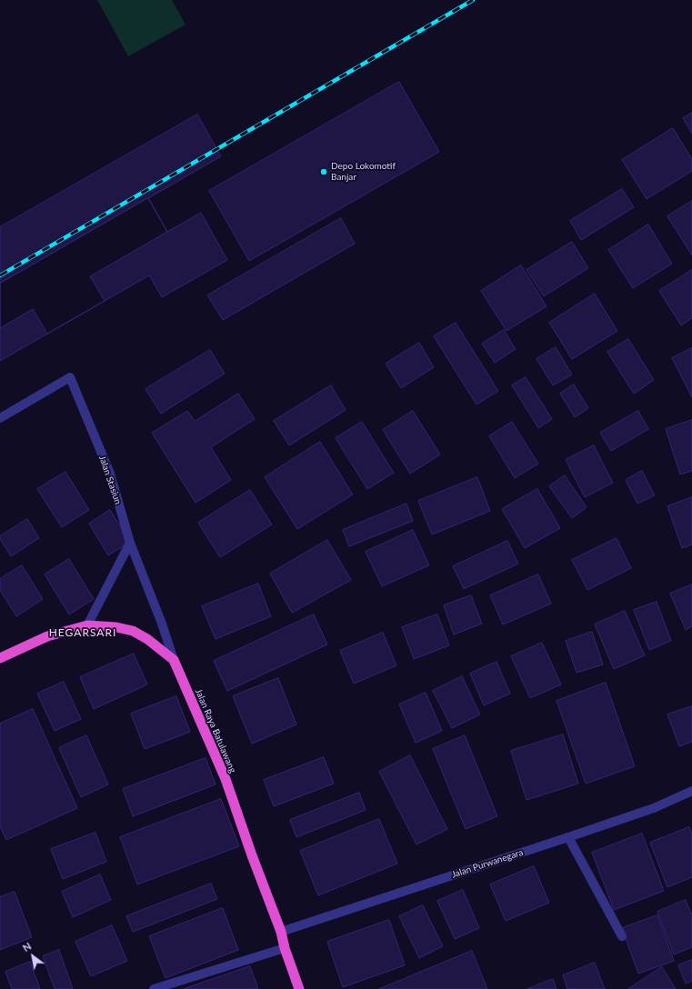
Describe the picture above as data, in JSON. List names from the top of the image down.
{
  "streets": {
    "highway": ["Jalan Raya Batulawang"],
    "street": ["Jalan Stasiun", "Jalan Purwanegara"]
  },
  "crossings": [
    ["Jalan Stasiun", "Jalan Raya Batulawang"],
    ["Jalan Raya Batulawang", "Jalan Purwanegara"]
  ],
  "districts": ["HEGARSARI"],
  "places": ["Depo Lokomotif Banjar"],
  "north": "top left"
}
